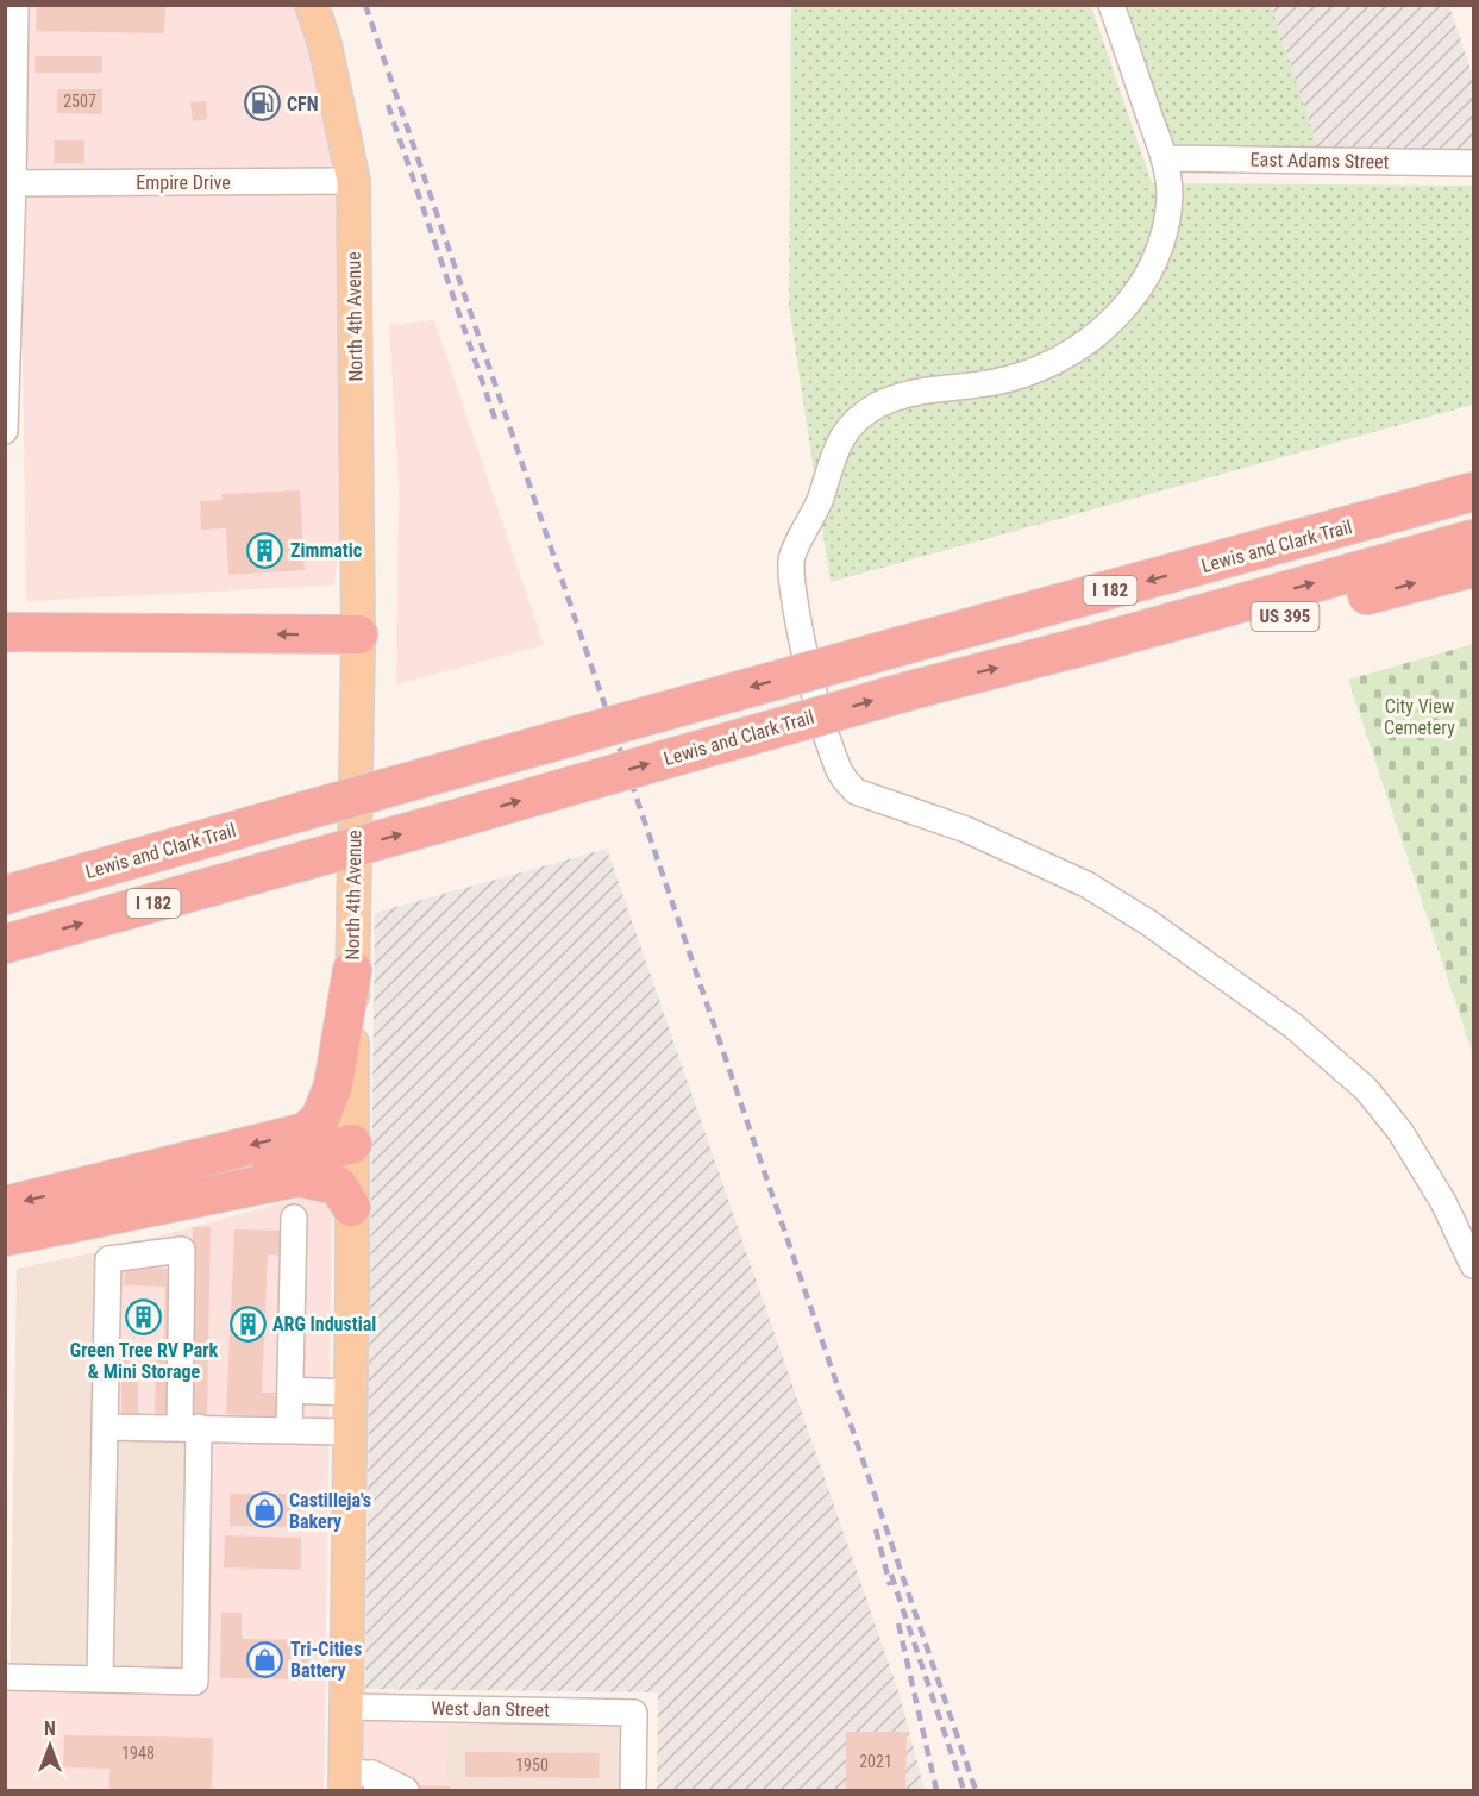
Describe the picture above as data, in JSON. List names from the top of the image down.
{
  "streets": {
    "highway": ["Lewis and Clark Trail", "I 182", "US 395"],
    "main road": ["North 4th Avenue"],
    "street": ["East Adams Street", "Empire Drive", "West Jan Street"]
  },
  "crossings": [
    ["Empire Drive", "North 4th Avenue"],
    ["North 4th Avenue", "West Jan Street"],
    ["Lewis and Clark Trail", "US 395"]
  ],
  "parks": ["City View Cemetery"],
  "places": {
    "fuel station": ["CFN"],
    "building": ["Zimmatic", "Green Tree RV Park & Mini Storage", "ARG Industial"],
    "shop": ["Castilleja's Bakery", "Tri-Cities Battery"]
  },
  "house_numbers": [
    "2507",
    "1948",
    "2021",
    "1950"
  ],
  "north": "top"
}
